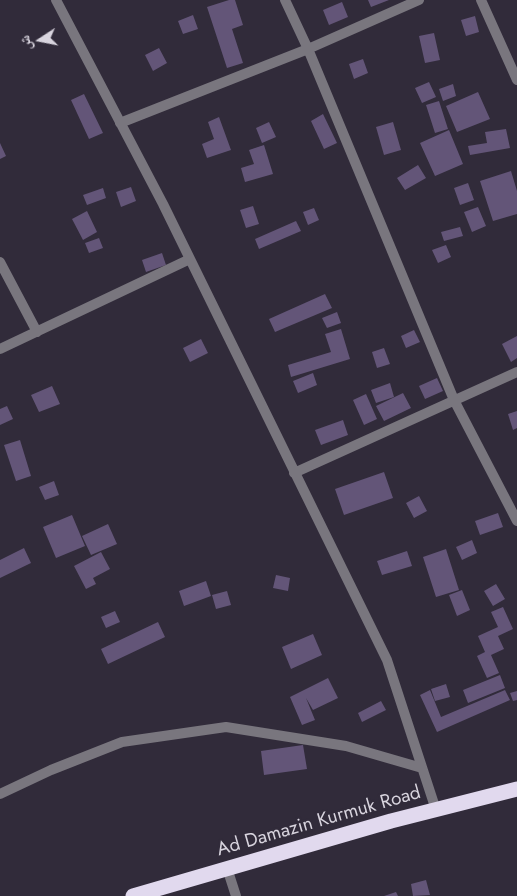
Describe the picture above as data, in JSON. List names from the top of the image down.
{
  "streets": {
    "highway": ["Ad Damazin Kurmuk Road"]
  },
  "north": "left"
}
